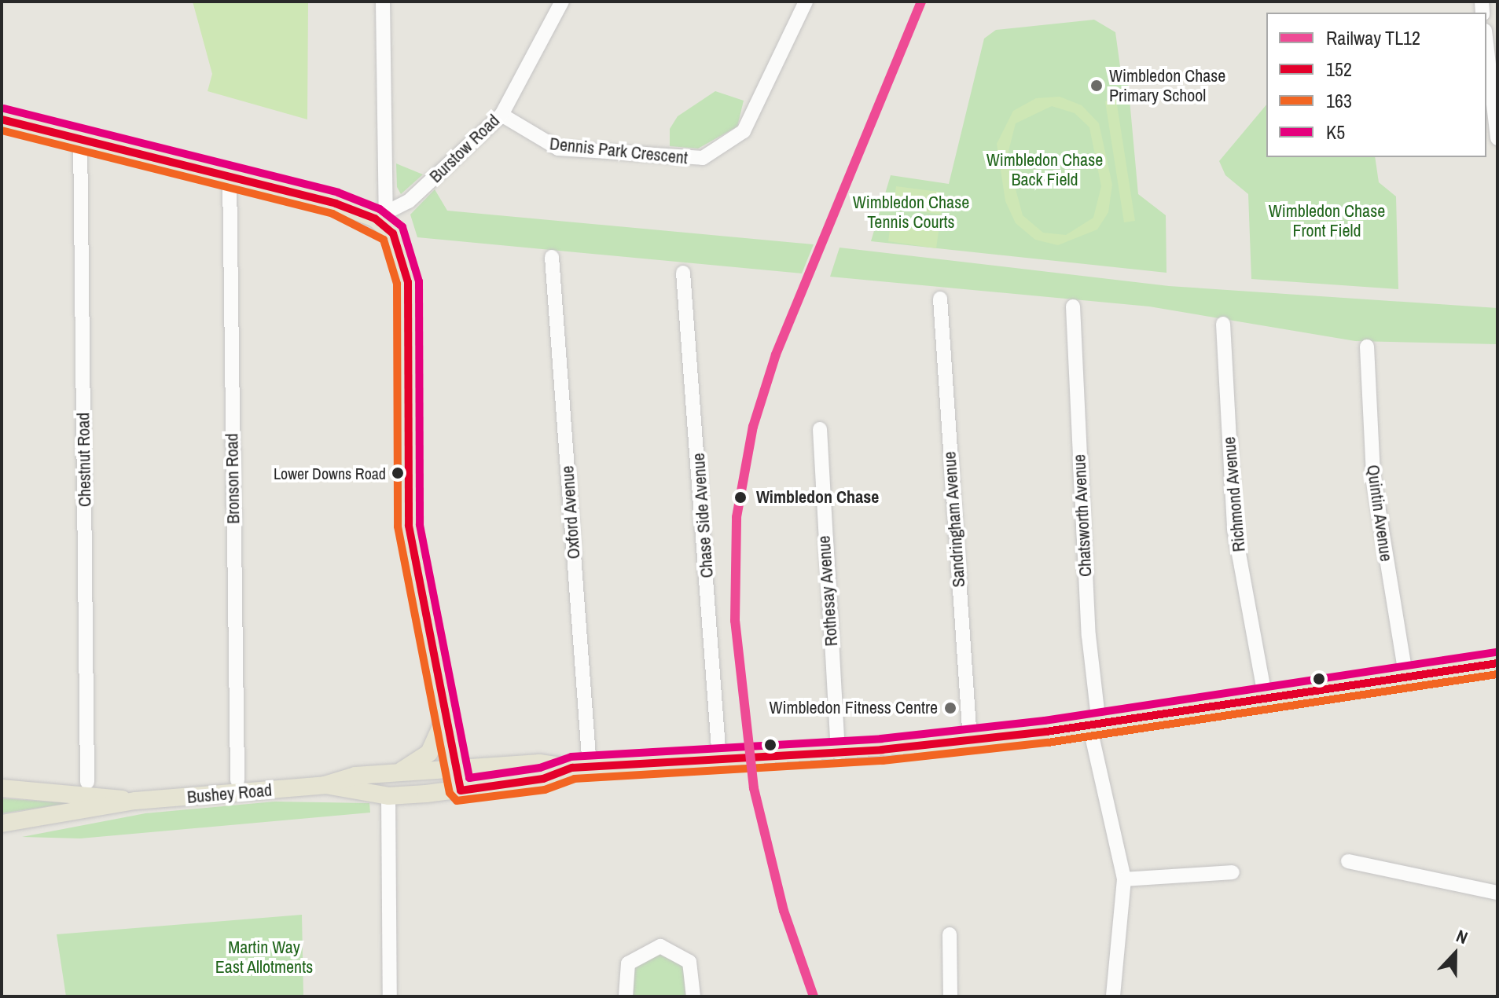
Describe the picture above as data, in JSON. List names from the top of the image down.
{
  "streets": {
    "main road": ["Bushey Road"],
    "street": [
      "Burstow Road",
      "Dennis Park Crescent",
      "Chestnut Road",
      "Bronson Road",
      "Richmond Avenue",
      "Oxford Avenue",
      "Quintin Avenue",
      "Chase Side Avenue",
      "Chatsworth Avenue",
      "Sandringham Avenue",
      "Rothesay Avenue"
    ]
  },
  "crossings": [
    ["Burstow Road", "Dennis Park Crescent"],
    ["Oxford Avenue", "Bushey Road"]
  ],
  "parks": [
    "Wimbledon Chase Back Field",
    "Wimbledon Chase Tennis Courts",
    "Wimbledon Chase Front Field",
    "Martin Way East Allotments"
  ],
  "places": [
    "Wimbledon Chase Primary School",
    "Lower Downs Road",
    "Wimbledon Chase",
    "Wimbledon Fitness Centre"
  ],
  "lines": [
    "rail line TL12",
    "transit line K5",
    "transit line 152",
    "transit line 163"
  ],
  "legend": [
    "Railway TL12",
    "152",
    "163",
    "K5"
  ],
  "north": "top"
}
